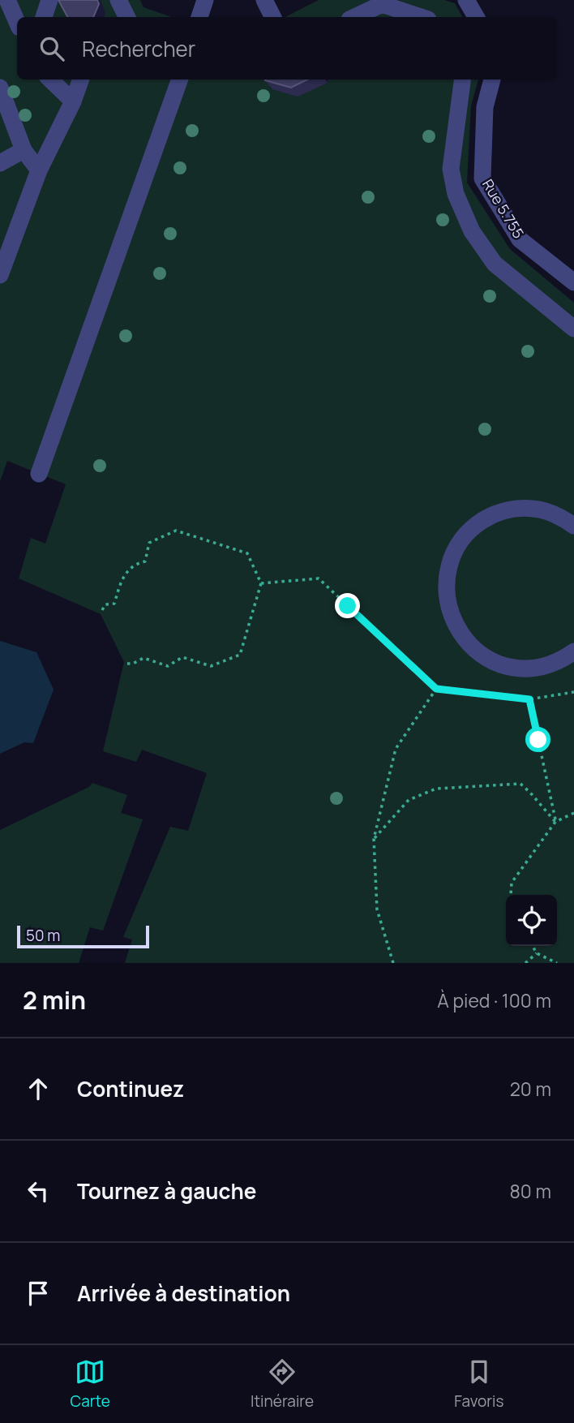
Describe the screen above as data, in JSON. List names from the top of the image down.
{
  "streets": {
    "lane": ["Rue 5.755"]
  },
  "scale_bar": "50 m",
  "page": {
    "search": "Rechercher",
    "scale": "50 m",
    "heading": ["2 min", "À pied · 100 m"],
    "list": [
      ["Continuez", "20 m"],
      ["Tournez à gauche", "80 m"],
      "Arrivée à destination"
    ],
    "nav": ["Carte", "Itinéraire", "Favoris"]
  }
}
